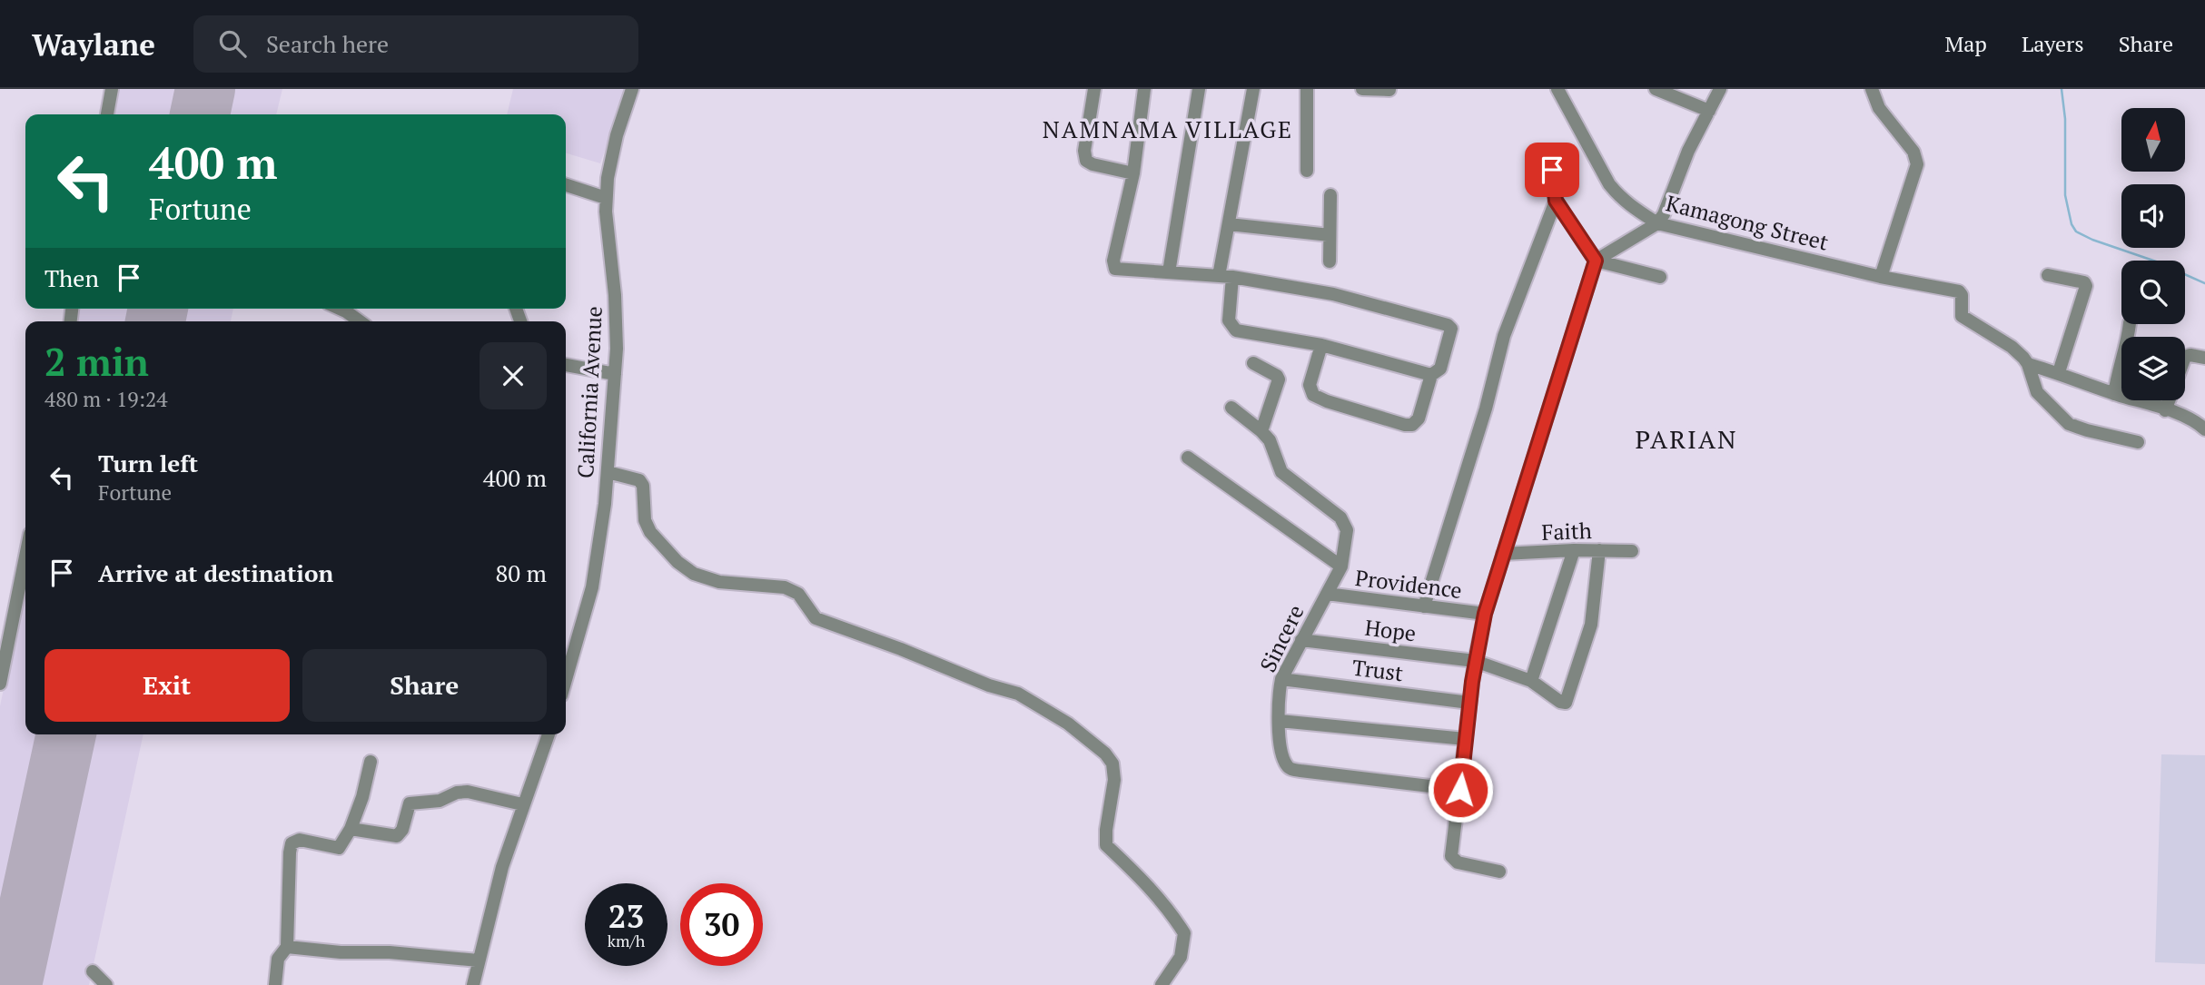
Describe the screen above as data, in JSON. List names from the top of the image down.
{
  "streets": {
    "street": [
      "Kamagong Street",
      "California Avenue",
      "Faith",
      "Providence",
      "Hope",
      "Sincere",
      "Trust"
    ]
  },
  "crossings": [
    ["Faith", "Hope"],
    ["Providence", "Sincere"],
    ["Hope", "Sincere"],
    ["Sincere", "Trust"]
  ],
  "districts": ["NAMNAMA VILLAGE", "PARIAN"],
  "north": "top",
  "page": {
    "header": "Waylane",
    "search": "Search here",
    "nav": ["Map", "Layers", "Share"],
    "turn": ["400 m", "Fortune"],
    "then": "Then",
    "heading": ["2 min", "480 m · 19:24"],
    "list": [
      {
        "name": "Turn left",
        "note": "Fortune",
        "value": "400 m"
      },
      {
        "name": "Arrive at destination",
        "value": "80 m"
      }
    ],
    "buttons": ["Exit", "Share"],
    "speed": "23 km/h",
    "limit": "30"
  }
}
